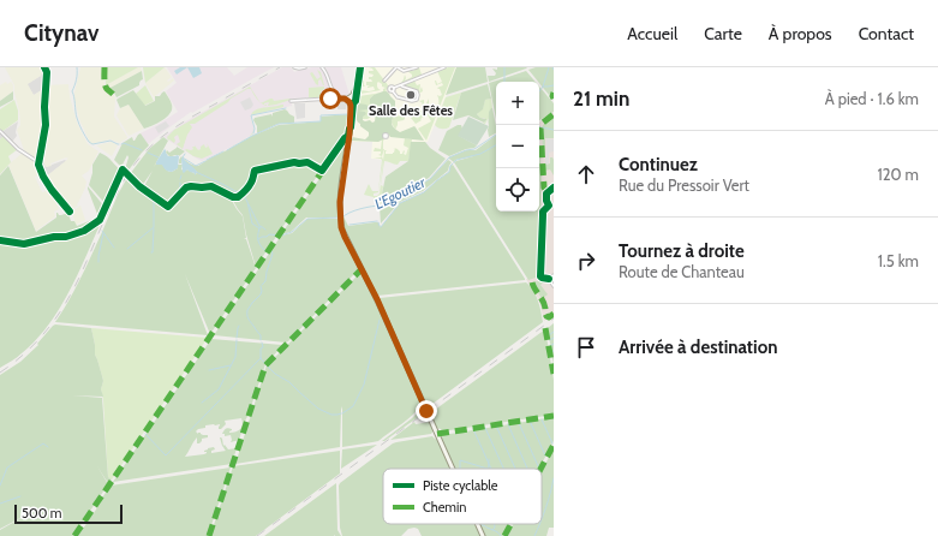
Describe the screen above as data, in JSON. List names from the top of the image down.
{
  "water": ["L'Egoutier"],
  "places": ["Salle des Fêtes"],
  "legend": ["Piste cyclable", "Chemin"],
  "scale_bar": "500 m",
  "page": {
    "header": "Citynav",
    "nav": [
      "Accueil",
      "Carte",
      "À propos",
      "Contact"
    ],
    "heading": ["21 min", "À pied · 1.6 km"],
    "map_buttons": ["+", "−"],
    "list": [
      ["Continuez", "Rue du Pressoir Vert", "120 m"],
      ["Tournez à droite", "Route de Chanteau", "1.5 km"],
      "Arrivée à destination"
    ],
    "scale": "500 m"
  }
}
